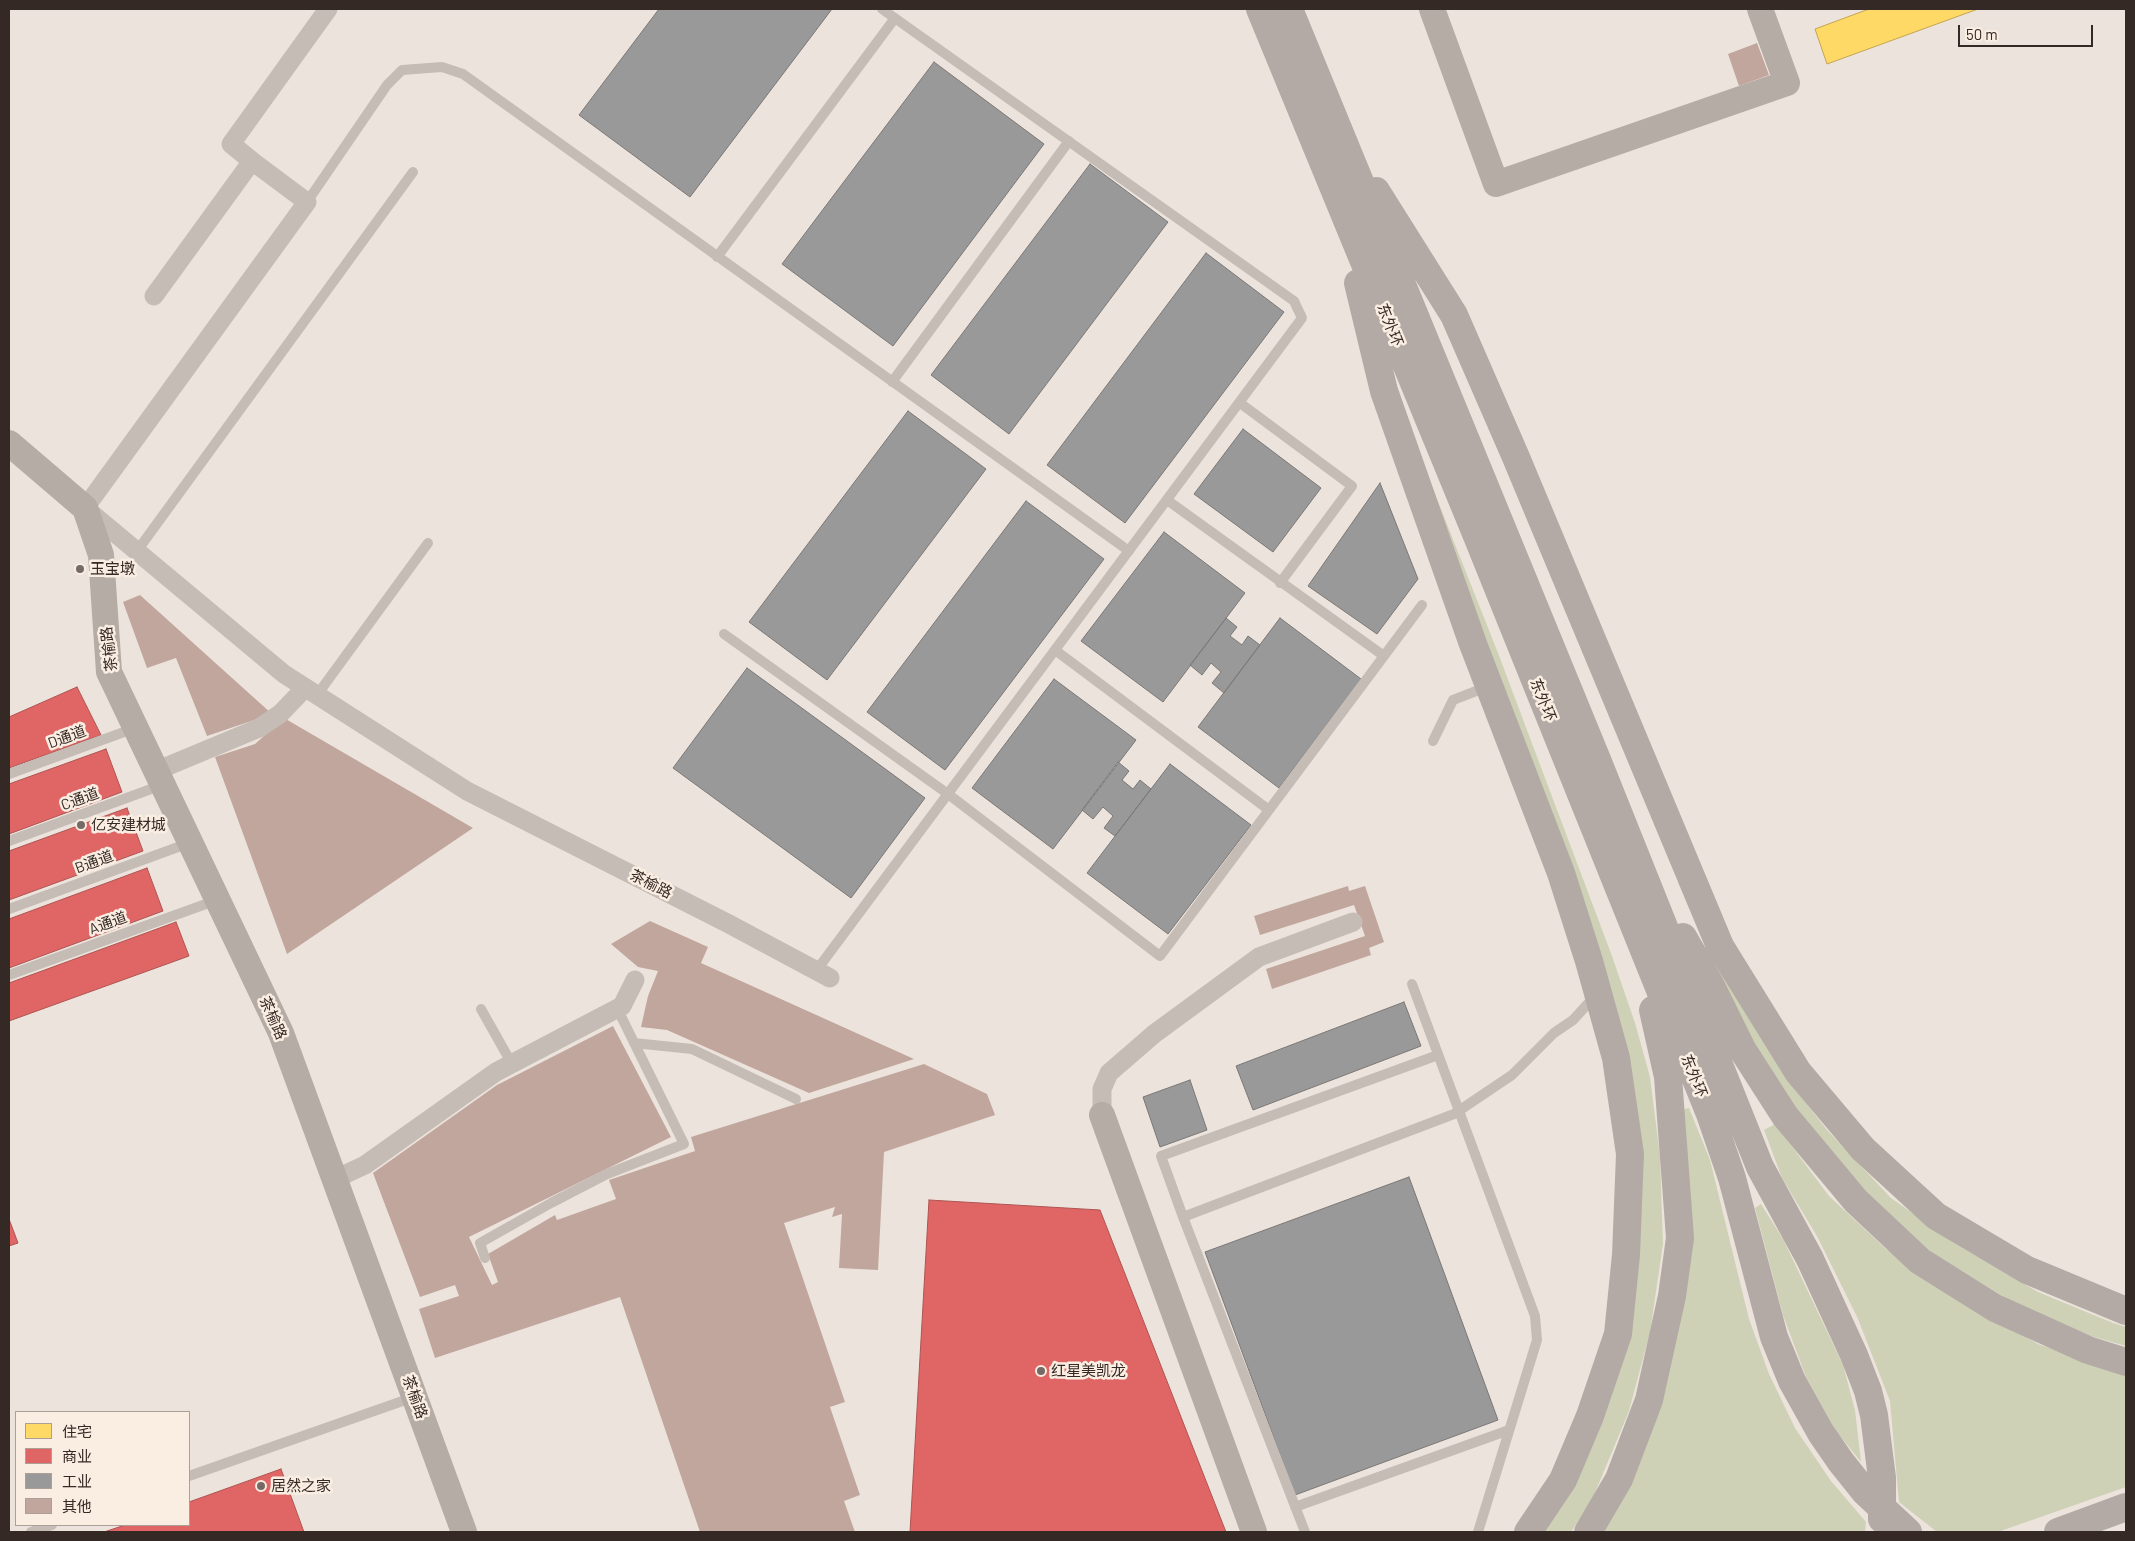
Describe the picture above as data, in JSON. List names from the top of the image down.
{
  "streets": {
    "main road": ["东外环"],
    "street": ["茶榆路"],
    "lane": [
      "D通道",
      "C通道",
      "B通道",
      "A通道"
    ]
  },
  "crossings": [
    ["茶榆路", "D通道"],
    ["茶榆路", "C通道"],
    ["茶榆路", "B通道"],
    ["茶榆路", "A通道"]
  ],
  "places": [
    "玉宝墩",
    "亿安建材城",
    "红星美凯龙",
    "居然之家"
  ],
  "legend": [
    "住宅",
    "商业",
    "工业",
    "其他"
  ],
  "scale_bar": "50 m"
}
